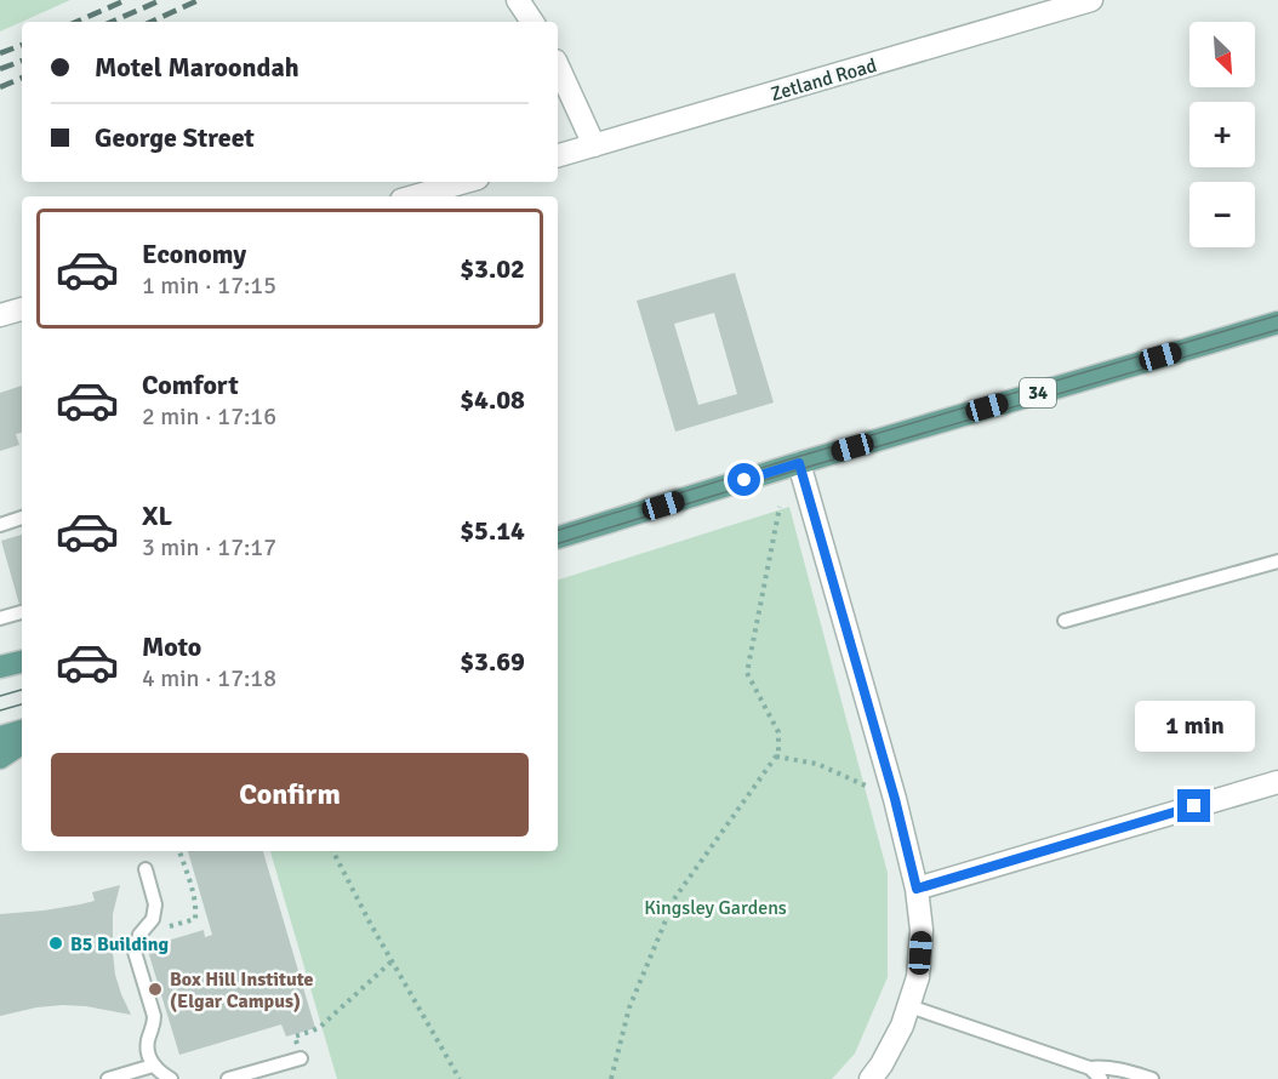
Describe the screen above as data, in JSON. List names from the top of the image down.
{
  "streets": {
    "main road": ["34"],
    "street": ["Zetland Road"]
  },
  "parks": ["Kingsley Gardens"],
  "places": ["B5 Building", "Box Hill Institute (Elgar Campus)"],
  "north": "bottom right",
  "page": {
    "map_buttons": ["+", "−"],
    "banner": ["Motel Maroondah", "George Street"],
    "list": [
      {
        "name": "Economy",
        "note": "1 min · 17:15",
        "value": "$3.02"
      },
      {
        "name": "Comfort",
        "note": "2 min · 17:16",
        "value": "$4.08"
      },
      {
        "name": "XL",
        "note": "3 min · 17:17",
        "value": "$5.14"
      },
      {
        "name": "Moto",
        "note": "4 min · 17:18",
        "value": "$3.69"
      }
    ],
    "bubble": "1 min",
    "buttons": "Confirm"
  }
}
